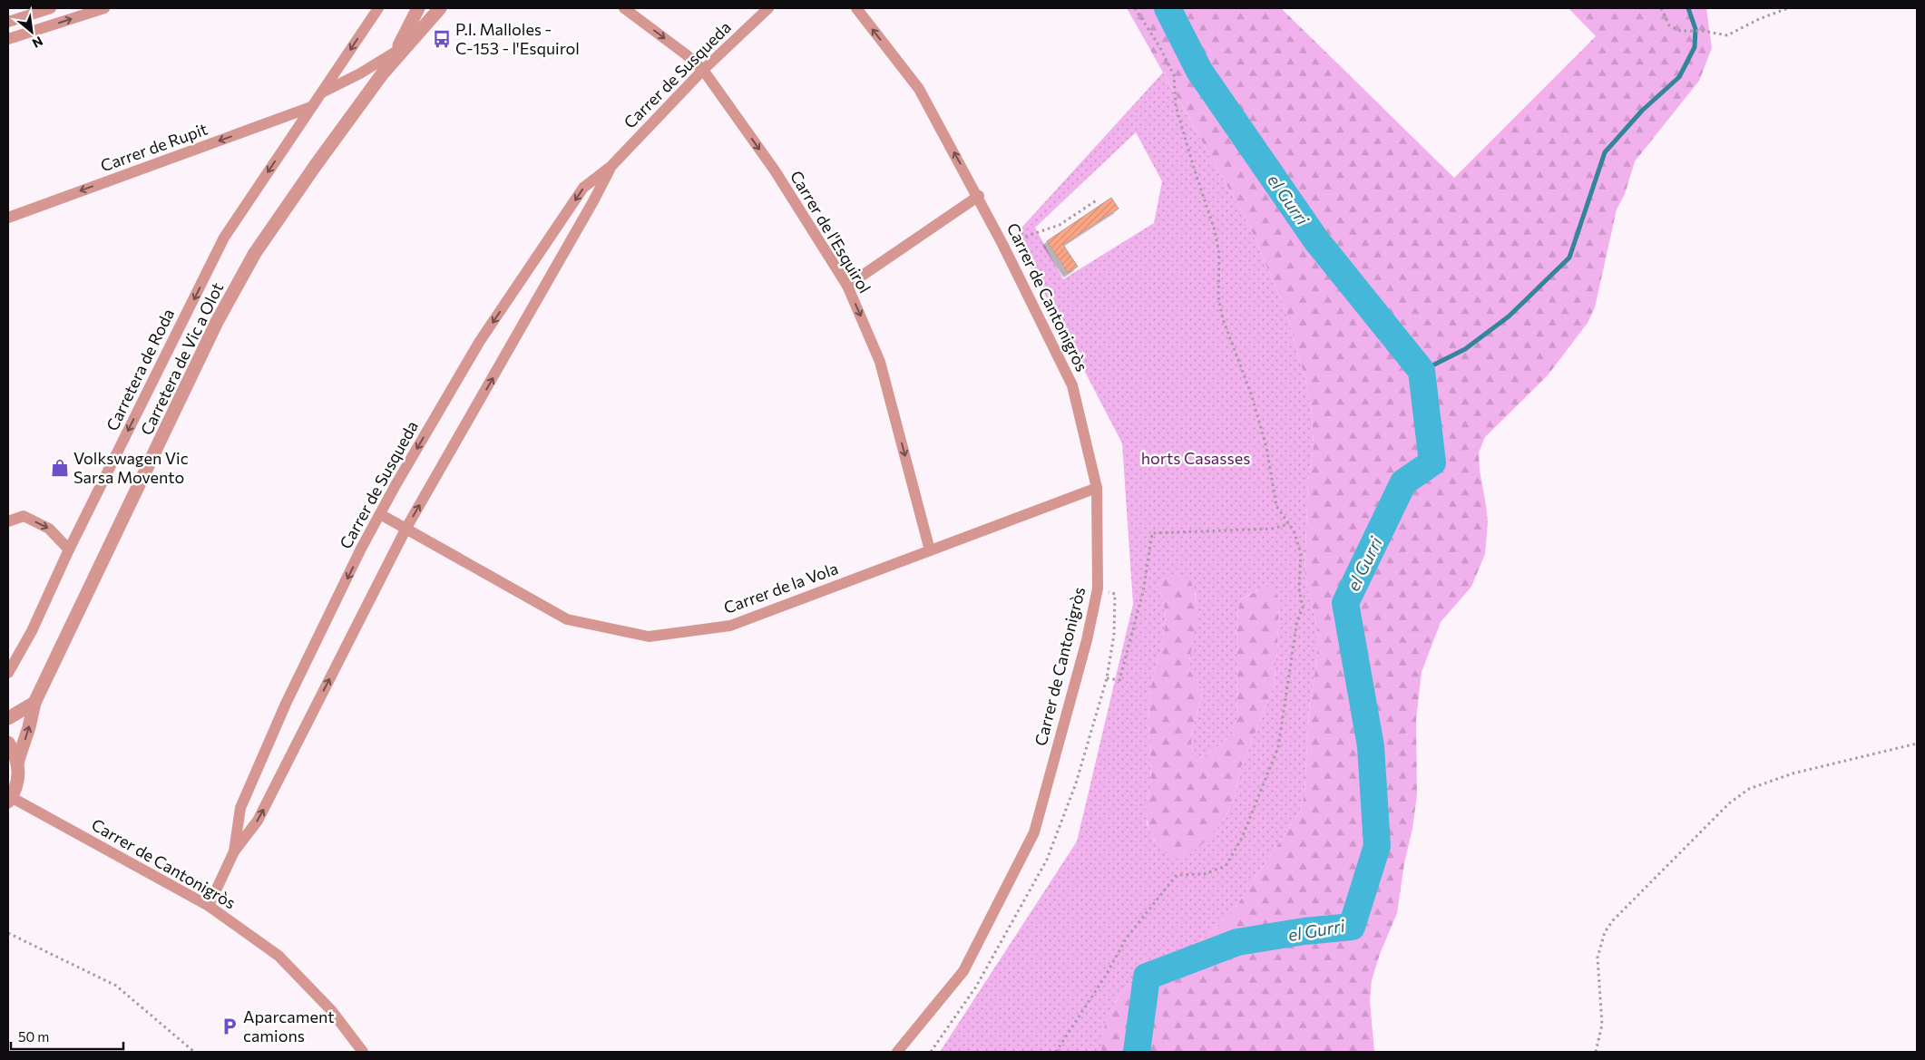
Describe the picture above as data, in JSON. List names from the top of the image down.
{
  "streets": {
    "street": [
      "Carrer de Susqueda",
      "Carrer de Rupit",
      "Carrer de l'Esquirol",
      "Carrer de Cantonigròs",
      "Carretera de Vic a Olot",
      "Carretera de Roda",
      "Carrer de la Vola"
    ]
  },
  "crossings": [
    ["Carrer de Susqueda", "Carrer de l'Esquirol"],
    ["Carrer de Susqueda", "Carrer de Cantonigròs"],
    ["Carrer de Susqueda", "Carrer de la Vola"],
    ["Carrer de Rupit", "Carretera de Roda"],
    ["Carrer de l'Esquirol", "Carrer de la Vola"],
    ["Carrer de Cantonigròs", "Carrer de la Vola"],
    ["Carretera de Vic a Olot", "Carretera de Roda"]
  ],
  "one_way": ["Carrer de Rupit", "Carrer de l'Esquirol", "Carretera de Roda"],
  "water": ["el Gurri"],
  "parks": ["horts Casasses"],
  "places": {
    "bus stop": ["P.I. Malloles - C-153 - l'Esquirol"],
    "shop": ["Volkswagen Vic Sarsa Movento"],
    "parking": ["Aparcament camions"]
  },
  "scale_bar": "50 m",
  "north": "bottom right"
}
